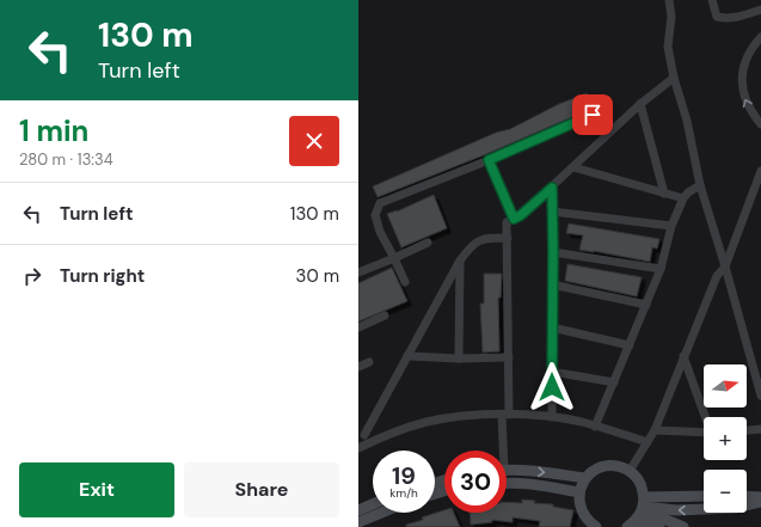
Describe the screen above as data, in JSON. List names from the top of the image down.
{
  "north": "right",
  "page": {
    "turn": ["130 m", "Turn left"],
    "heading": ["1 min", "280 m · 13:34"],
    "list": [
      {
        "name": "Turn left",
        "value": "130 m"
      },
      {
        "name": "Turn right",
        "value": "30 m"
      }
    ],
    "map_buttons": ["+", "−"],
    "speed": "19 km/h",
    "limit": "30",
    "buttons": ["Exit", "Share"]
  }
}
